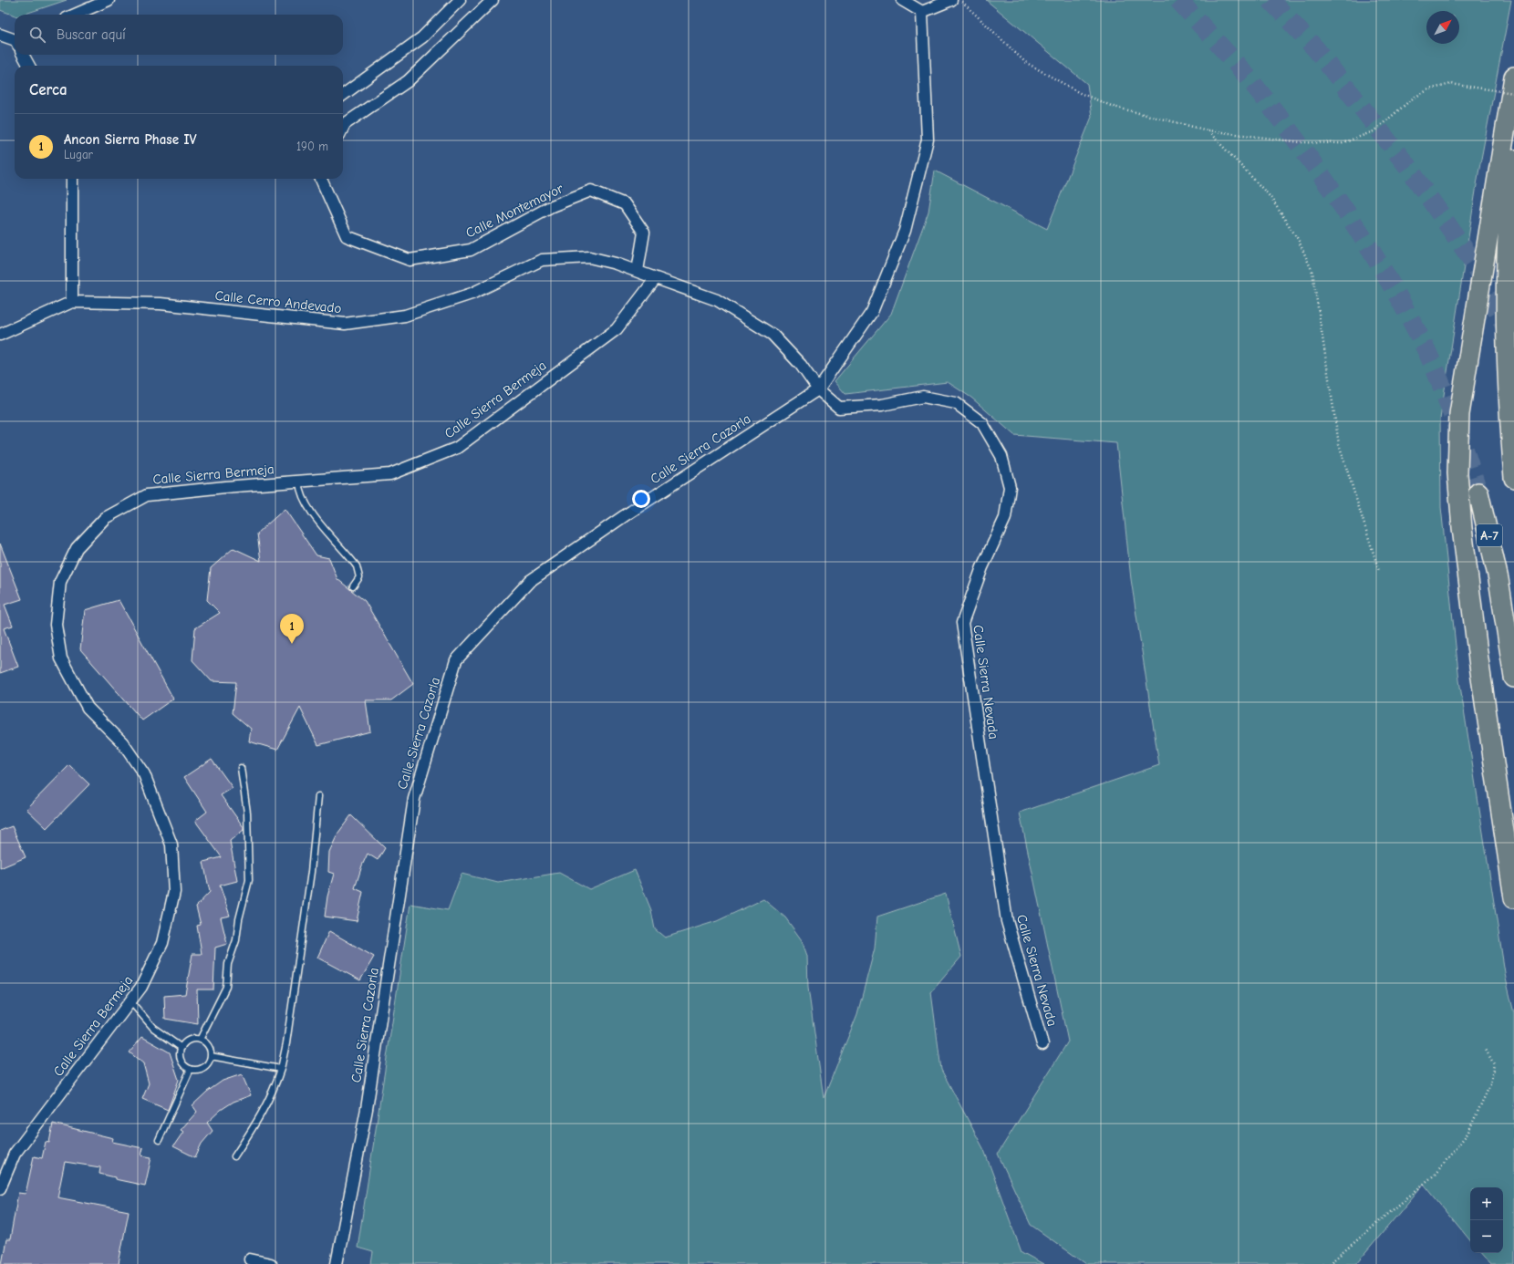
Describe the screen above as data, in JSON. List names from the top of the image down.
{
  "streets": {
    "highway": ["A-7"],
    "street": [
      "Calle Montemayor",
      "Calle Cerro Andevado",
      "Calle Sierra Bermeja",
      "Calle Sierra Cazorla",
      "Calle Sierra Nevada"
    ]
  },
  "crossings": [
    ["Calle Montemayor", "Calle Cerro Andevado"],
    ["Calle Cerro Andevado", "Calle Sierra Bermeja"],
    ["Calle Sierra Cazorla", "Calle Sierra Nevada"]
  ],
  "north": "top right",
  "page": {
    "search": "Buscar aquí",
    "heading": "Cerca",
    "list": [
      {
        "mark": "1",
        "name": "Ancon Sierra Phase IV",
        "note": "Lugar",
        "value": "190 m"
      }
    ],
    "pins": "1",
    "map_buttons": ["+", "−"]
  }
}
